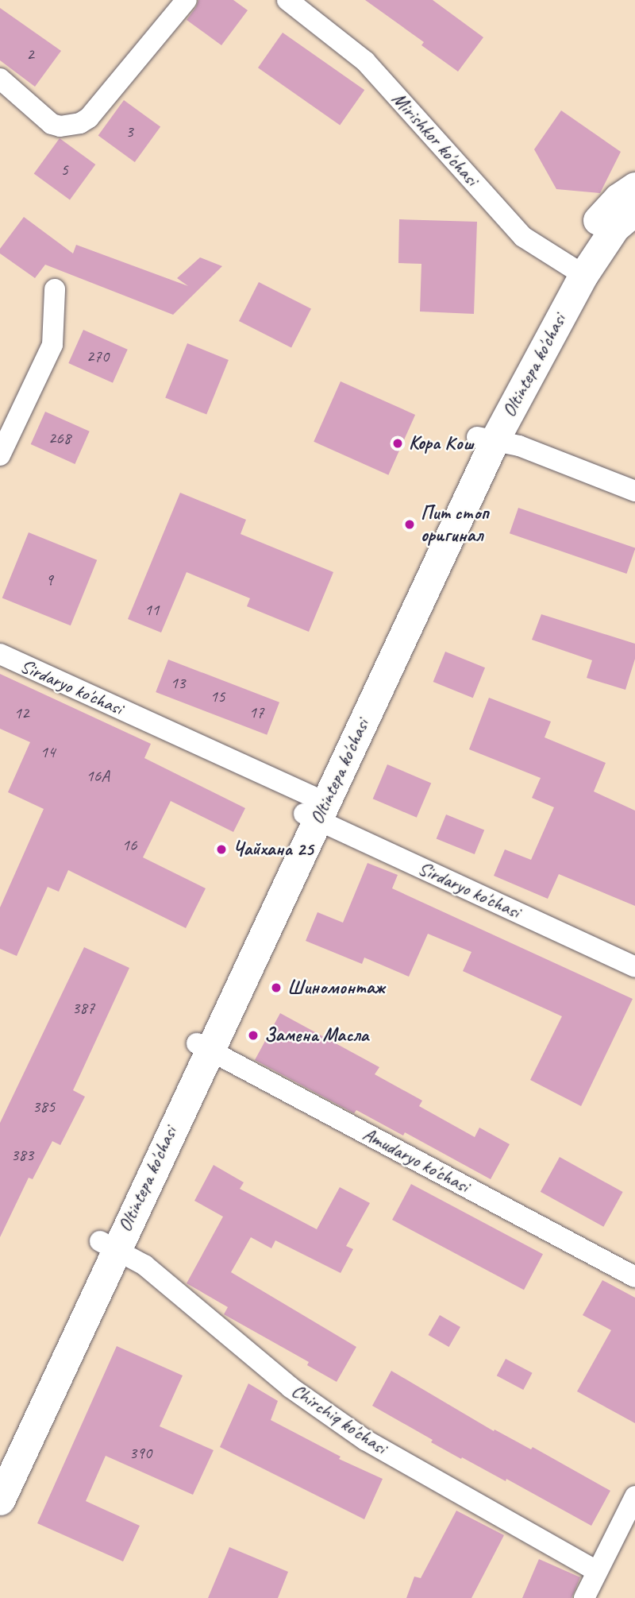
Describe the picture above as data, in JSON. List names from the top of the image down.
{
  "streets": {
    "main road": ["Oltintepa ko'chasi"],
    "street": [
      "Mirishkor ko'chasi",
      "Sirdaryo ko'chasi",
      "Amudaryo ko'chasi",
      "Chirchiq ko'chasi"
    ]
  },
  "crossings": [
    ["Mirishkor ko'chasi", "Oltintepa ko'chasi"],
    ["Oltintepa ko'chasi", "Sirdaryo ko'chasi"],
    ["Oltintepa ko'chasi", "Amudaryo ko'chasi"],
    ["Oltintepa ko'chasi", "Chirchiq ko'chasi"]
  ],
  "places": [
    "Кора Кош",
    "Пит стоп оригинал",
    "Чайхана 25",
    "Шиномонтаж",
    "Замена Маслa"
  ],
  "house_numbers": [
    "2",
    "3",
    "5",
    "270",
    "268",
    "9",
    "11",
    "13",
    "15",
    "17",
    "12",
    "14",
    "16A",
    "16",
    "387",
    "385",
    "383",
    "390"
  ]
}
